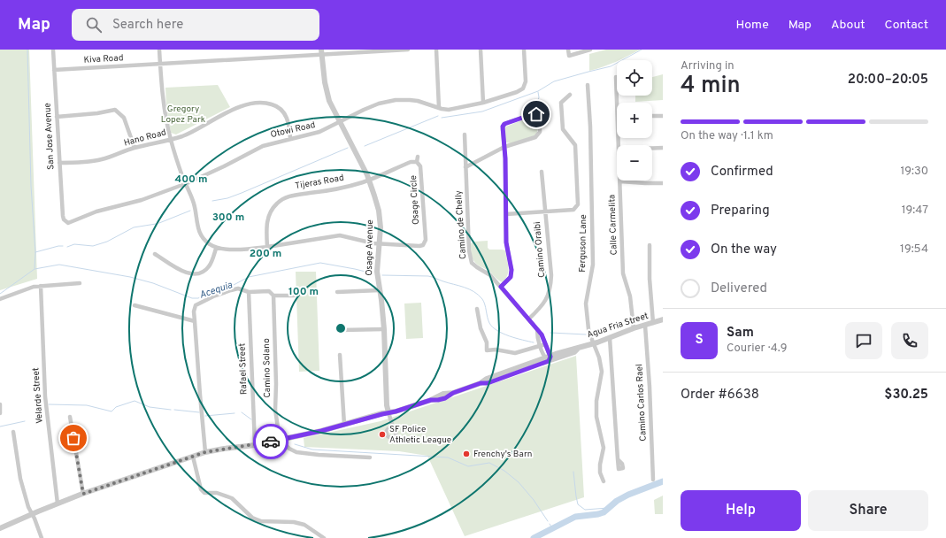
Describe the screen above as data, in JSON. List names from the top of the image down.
{
  "streets": {
    "street": [
      "Kiva Road",
      "Otowi Road",
      "San Jose Avenue",
      "Hano Road",
      "Tijeras Road",
      "Osage Circle",
      "Camino de Chelly",
      "Calle Carmelita",
      "Ferguson Lane",
      "Osage Avenue",
      "Camino Oraibi",
      "Agua Fria Street",
      "Camino Solano",
      "Rafael Street",
      "Velarde Street",
      "Camino Carlos Rael"
    ]
  },
  "crossings": [
    ["Kiva Road", "San Jose Avenue"],
    ["Kiva Road", "Osage Avenue"],
    ["Otowi Road", "San Jose Avenue"],
    ["Otowi Road", "Hano Road"],
    ["Otowi Road", "Osage Avenue"],
    ["San Jose Avenue", "Hano Road"],
    ["Tijeras Road", "Osage Circle"],
    ["Tijeras Road", "Osage Avenue"],
    ["Osage Circle", "Osage Avenue"],
    ["Camino de Chelly", "Camino Oraibi"],
    ["Camino de Chelly", "Agua Fria Street"],
    ["Calle Carmelita", "Agua Fria Street"],
    ["Ferguson Lane", "Agua Fria Street"],
    ["Osage Avenue", "Agua Fria Street"],
    ["Agua Fria Street", "Camino Solano"],
    ["Agua Fria Street", "Rafael Street"],
    ["Agua Fria Street", "Velarde Street"],
    ["Agua Fria Street", "Camino Carlos Rael"]
  ],
  "water": ["Acequia"],
  "parks": ["Gregory Lopez Park"],
  "places": ["SF Police Athletic League", "Frenchy's Barn"],
  "page": {
    "header": "Map",
    "search": "Search here",
    "nav": [
      "Home",
      "Map",
      "About",
      "Contact"
    ],
    "heading": ["4 min", "Arriving in", "20:00–20:05"],
    "panel": [
      "Sam",
      "Courier · 4.9",
      "Order #6638",
      "$30.25"
    ],
    "map_buttons": ["+", "−"],
    "bar": "On the way · 1.1 km",
    "list": [
      ["Confirmed", "19:30"],
      ["Preparing", "19:47"],
      ["On the way", "19:54"],
      "Delivered"
    ],
    "round": "S",
    "buttons": ["Help", "Share"]
  },
  "rings": [
    "400 m",
    "300 m",
    "200 m",
    "100 m"
  ]
}
